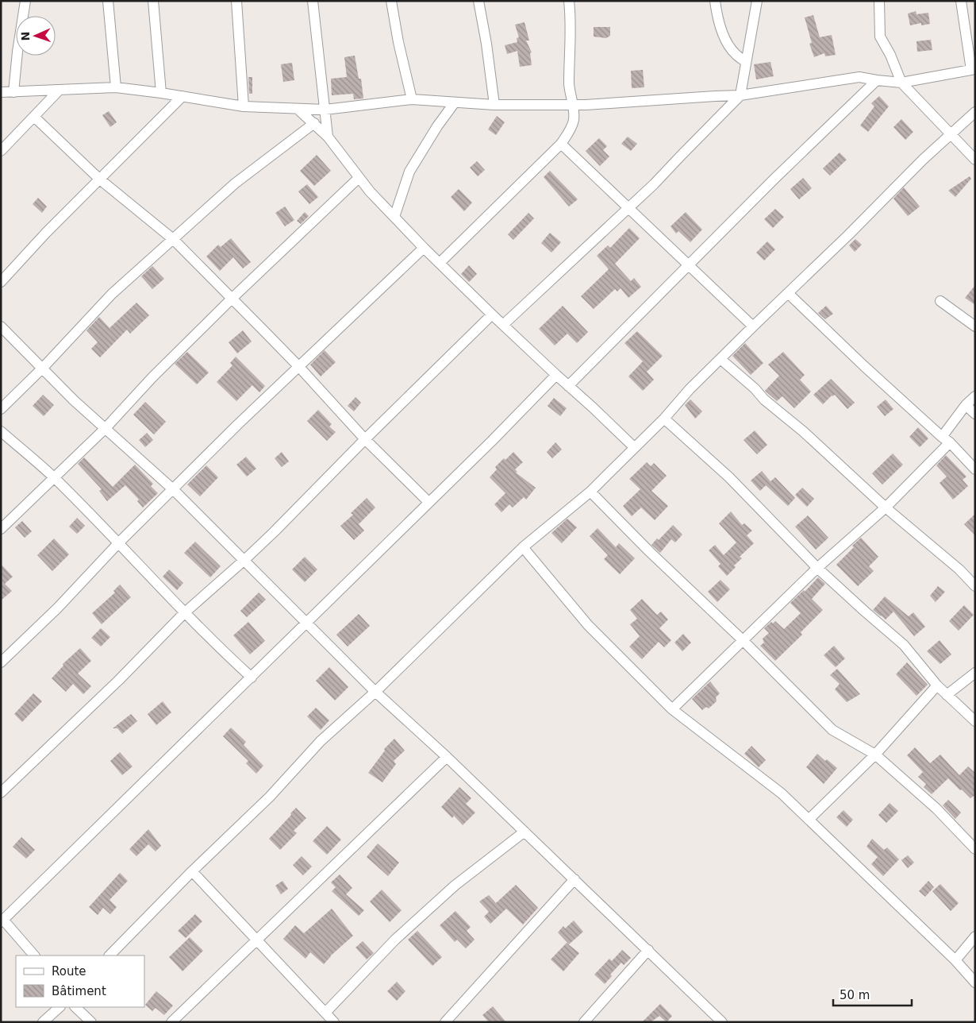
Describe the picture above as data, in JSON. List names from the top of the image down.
{
  "legend": ["Route", "Bâtiment"],
  "scale_bar": "50 m",
  "north": "left"
}
